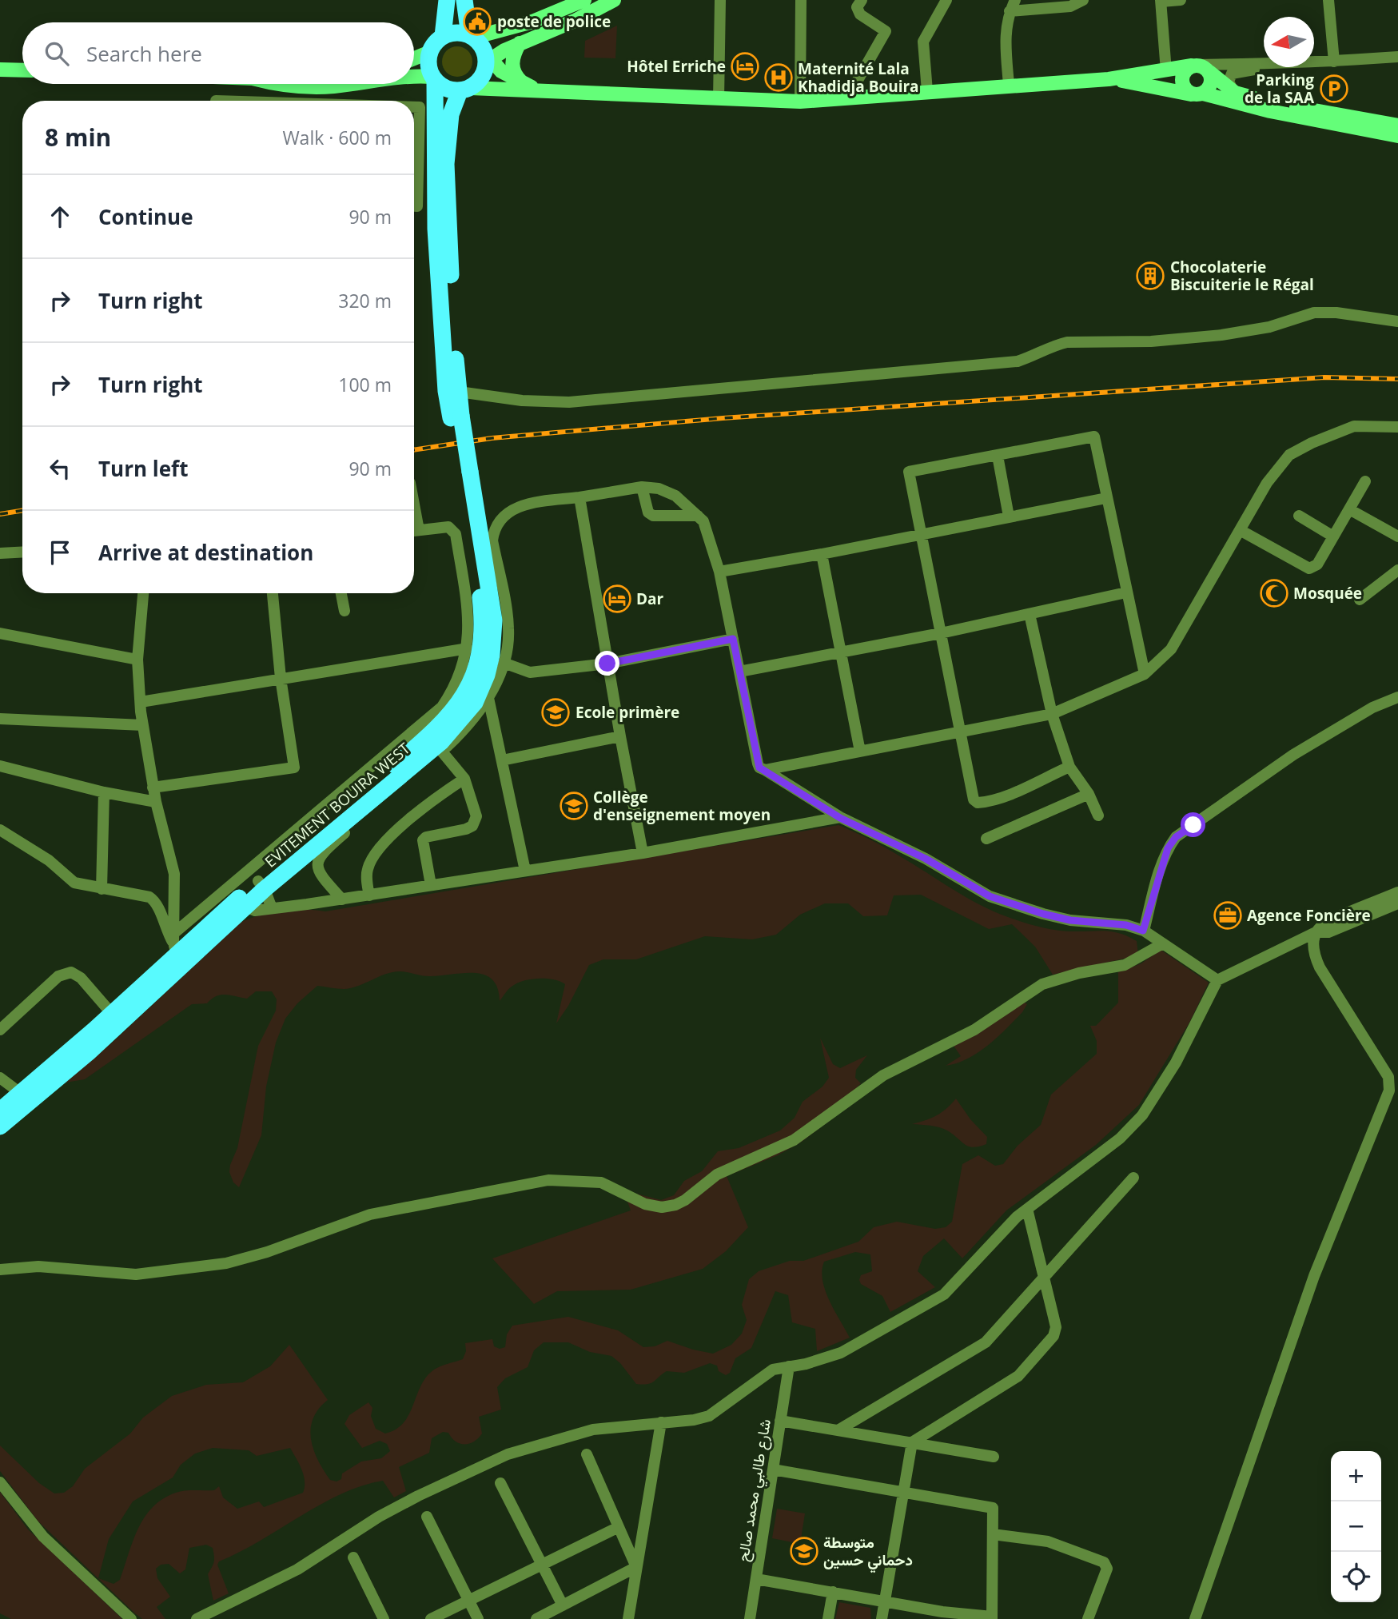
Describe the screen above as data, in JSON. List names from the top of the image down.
{
  "streets": {
    "highway": ["EVITEMENT BOUIRA WEST"],
    "street": ["شارع طالبي محمد صالح"]
  },
  "places": {
    "public building": ["poste de police"],
    "hotel": ["Hôtel Erriche", "Dar"],
    "hospital": ["Maternité Lala Khadidja Bouira"],
    "parking": ["Parking de la SAA"],
    "building": ["Chocolaterie Biscuiterie le Régal"],
    "mosque": ["Mosquée"],
    "school or university": ["Ecole primère", "Collège d'enseignement moyen", "متوسطة دحماني حسين"],
    "office": ["Agence Foncière"]
  },
  "north": "left",
  "page": {
    "search": "Search here",
    "heading": ["8 min", "Walk · 600 m"],
    "list": [
      ["Continue", "90 m"],
      ["Turn right", "320 m"],
      ["Turn right", "100 m"],
      ["Turn left", "90 m"],
      "Arrive at destination"
    ],
    "map_buttons": ["+", "−"]
  }
}
